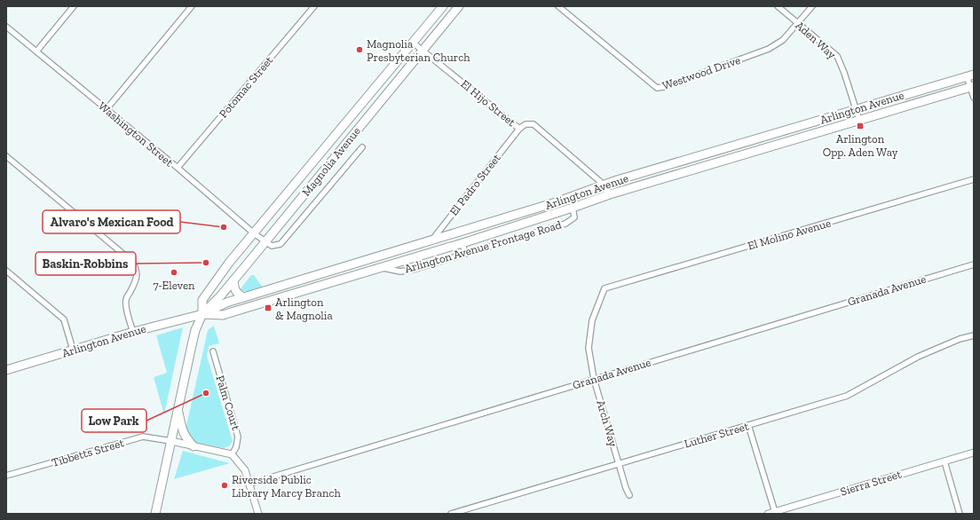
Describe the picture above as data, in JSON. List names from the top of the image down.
{
  "streets": {
    "main road": ["Arlington Avenue", "Magnolia Avenue"],
    "street": [
      "Aden Way",
      "Westwood Drive",
      "Potomac Street",
      "El Hijo Street",
      "Washington Street",
      "El Padro Street",
      "El Molino Avenue",
      "Arlington Avenue Frontage Road",
      "Granada Avenue",
      "Palm Court",
      "Arch Way",
      "Luther Street",
      "Tibbetts Street",
      "Sierra Street"
    ]
  },
  "crossings": [
    ["Aden Way", "Westwood Drive"],
    ["Aden Way", "Arlington Avenue"],
    ["Potomac Street", "Washington Street"],
    ["El Hijo Street", "Arlington Avenue"],
    ["El Hijo Street", "Magnolia Avenue"],
    ["El Hijo Street", "El Padro Street"],
    ["Arlington Avenue", "Magnolia Avenue"],
    ["Arlington Avenue", "El Padro Street"],
    ["Arlington Avenue", "Arlington Avenue Frontage Road"],
    ["Washington Street", "Magnolia Avenue"],
    ["Magnolia Avenue", "Tibbetts Street"],
    ["El Molino Avenue", "Arch Way"],
    ["Granada Avenue", "Arch Way"],
    ["Arch Way", "Luther Street"]
  ],
  "places": {
    "other": [
      "Magnolia Presbyterian Church",
      "Alvaro's Mexican Food",
      "Baskin-Robbins",
      "7-Eleven",
      "Low Park",
      "Riverside Public Library Marcy Branch"
    ],
    "transit": ["Arlington Opp. Aden Way", "Arlington & Magnolia"]
  }
}
